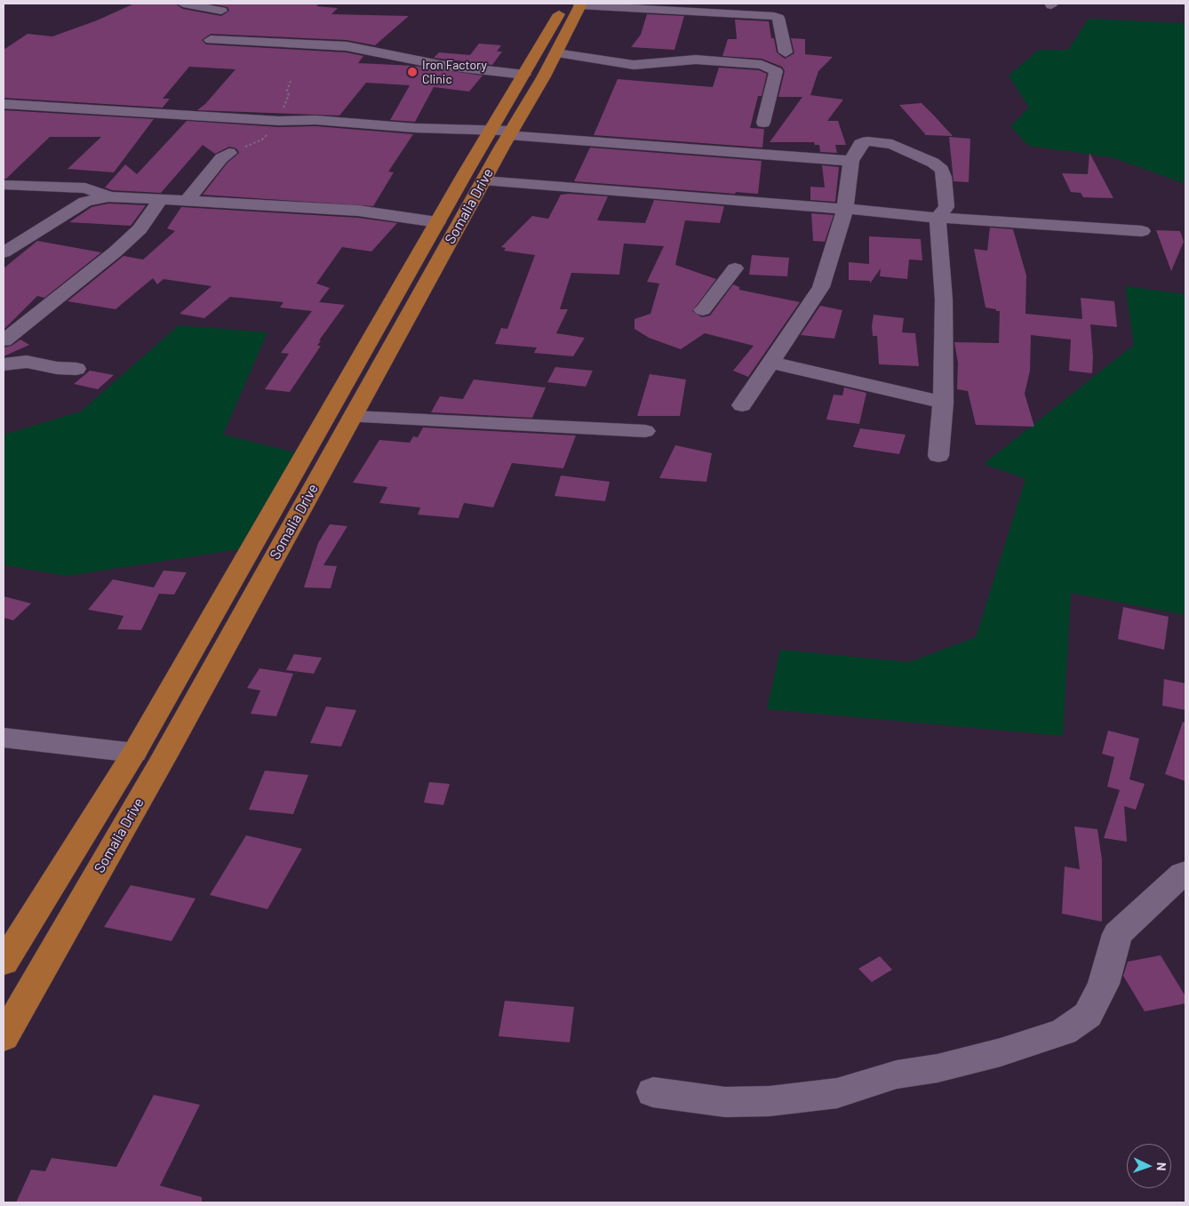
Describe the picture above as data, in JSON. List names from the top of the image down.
{
  "streets": {
    "main road": ["Somalia Drive"]
  },
  "places": ["Iron Factory Clinic"],
  "north": "right"
}
